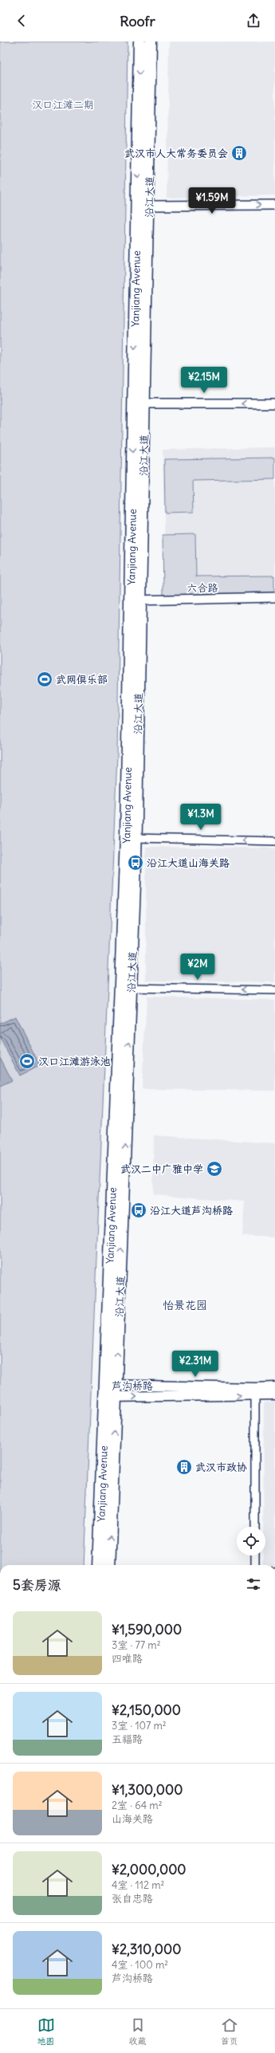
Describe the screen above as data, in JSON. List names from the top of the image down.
{
  "streets": {
    "main road": ["沿江大道", "Yanjiang Avenue", "芦沟桥路"],
    "street": ["六合路"]
  },
  "crossings": [
    ["沿江大道", "Yanjiang Avenue"],
    ["沿江大道", "六合路"],
    ["沿江大道", "芦沟桥路"],
    ["Yanjiang Avenue", "六合路"],
    ["Yanjiang Avenue", "芦沟桥路"]
  ],
  "districts": ["怡景花园"],
  "parks": ["汉口江滩二期"],
  "places": {
    "building": ["武汉市人大常务委员会", "武汉市政协"],
    "sports": ["武网俱乐部", "汉口江滩游泳池"],
    "bus stop": ["沿江大道山海关路", "沿江大道芦沟桥路"],
    "school or university": ["武汉二中广雅中学"]
  },
  "page": {
    "header": "Roofr",
    "price": [
      "¥1.59M",
      "¥2.15M",
      "¥1.3M",
      "¥2M",
      "¥2.31M"
    ],
    "heading": "5套房源",
    "list": [
      {
        "name": "¥1,590,000",
        "note": "3室 · 77 m² · 四唯路"
      },
      {
        "name": "¥2,150,000",
        "note": "3室 · 107 m² · 五福路"
      },
      {
        "name": "¥1,300,000",
        "note": "2室 · 64 m² · 山海关路"
      },
      {
        "name": "¥2,000,000",
        "note": "4室 · 112 m² · 张自忠路"
      },
      {
        "name": "¥2,310,000",
        "note": "4室 · 100 m² · 芦沟桥路"
      }
    ],
    "tabs": ["地图", "收藏", "首页"]
  }
}
